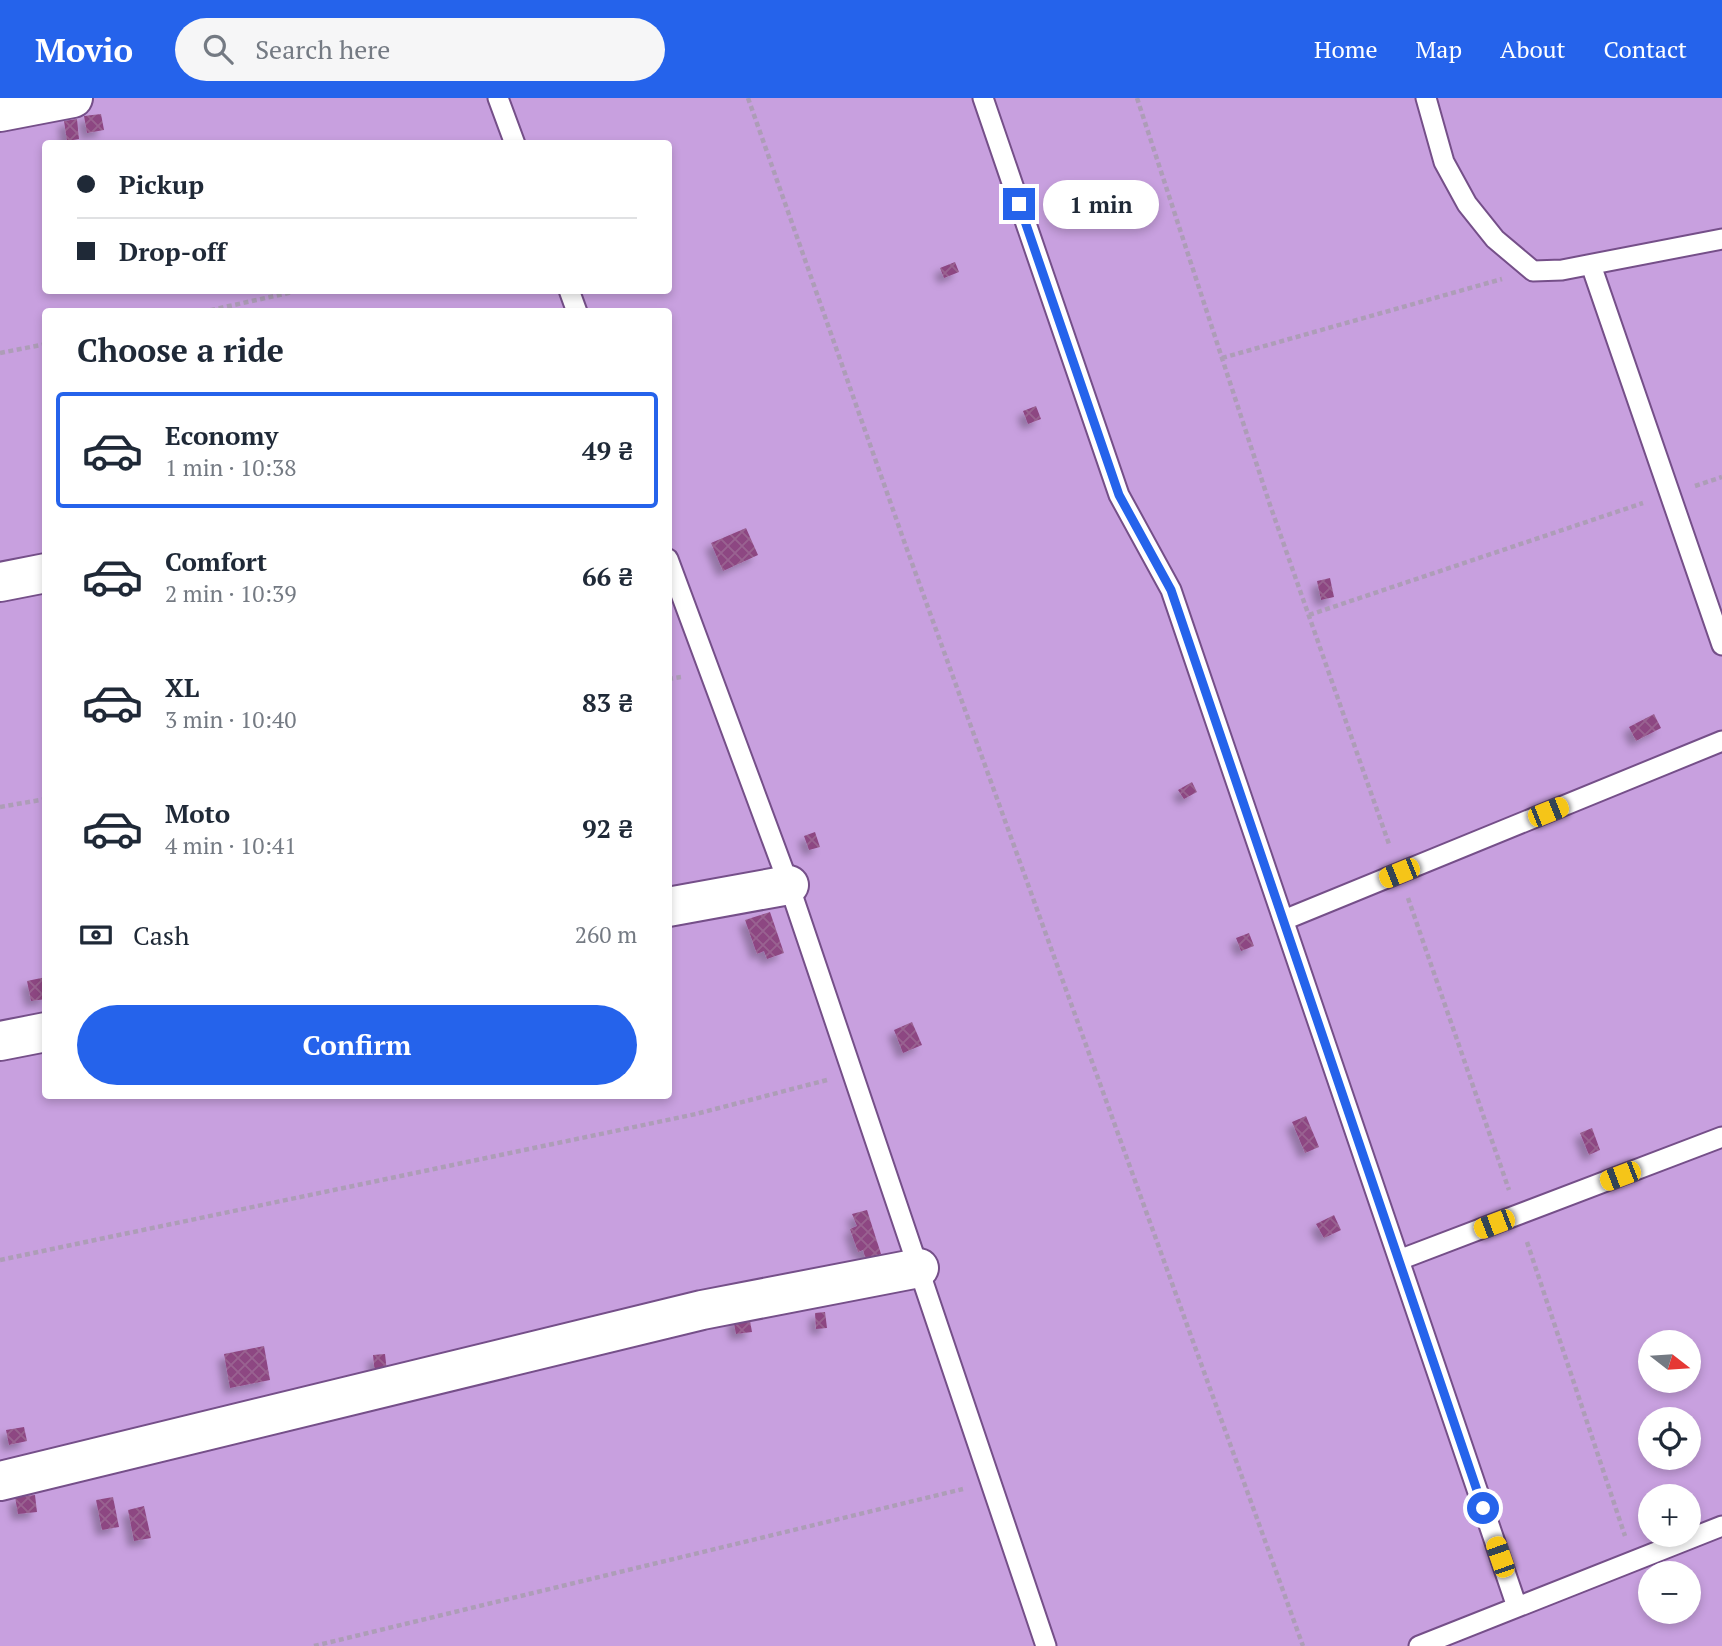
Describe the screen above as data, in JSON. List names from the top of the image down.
{
  "north": "right",
  "page": {
    "header": "Movio",
    "search": "Search here",
    "nav": [
      "Home",
      "Map",
      "About",
      "Contact"
    ],
    "banner": ["Pickup", "Drop-off"],
    "bubble": "1 min",
    "heading": "Choose a ride",
    "list": [
      {
        "name": "Economy",
        "note": "1 min · 10:38",
        "value": "49 ₴"
      },
      {
        "name": "Comfort",
        "note": "2 min · 10:39",
        "value": "66 ₴"
      },
      {
        "name": "XL",
        "note": "3 min · 10:40",
        "value": "83 ₴"
      },
      {
        "name": "Moto",
        "note": "4 min · 10:41",
        "value": "92 ₴"
      }
    ],
    "pay": ["Cash", "260 m"],
    "buttons": "Confirm",
    "map_buttons": ["+", "−"]
  }
}
